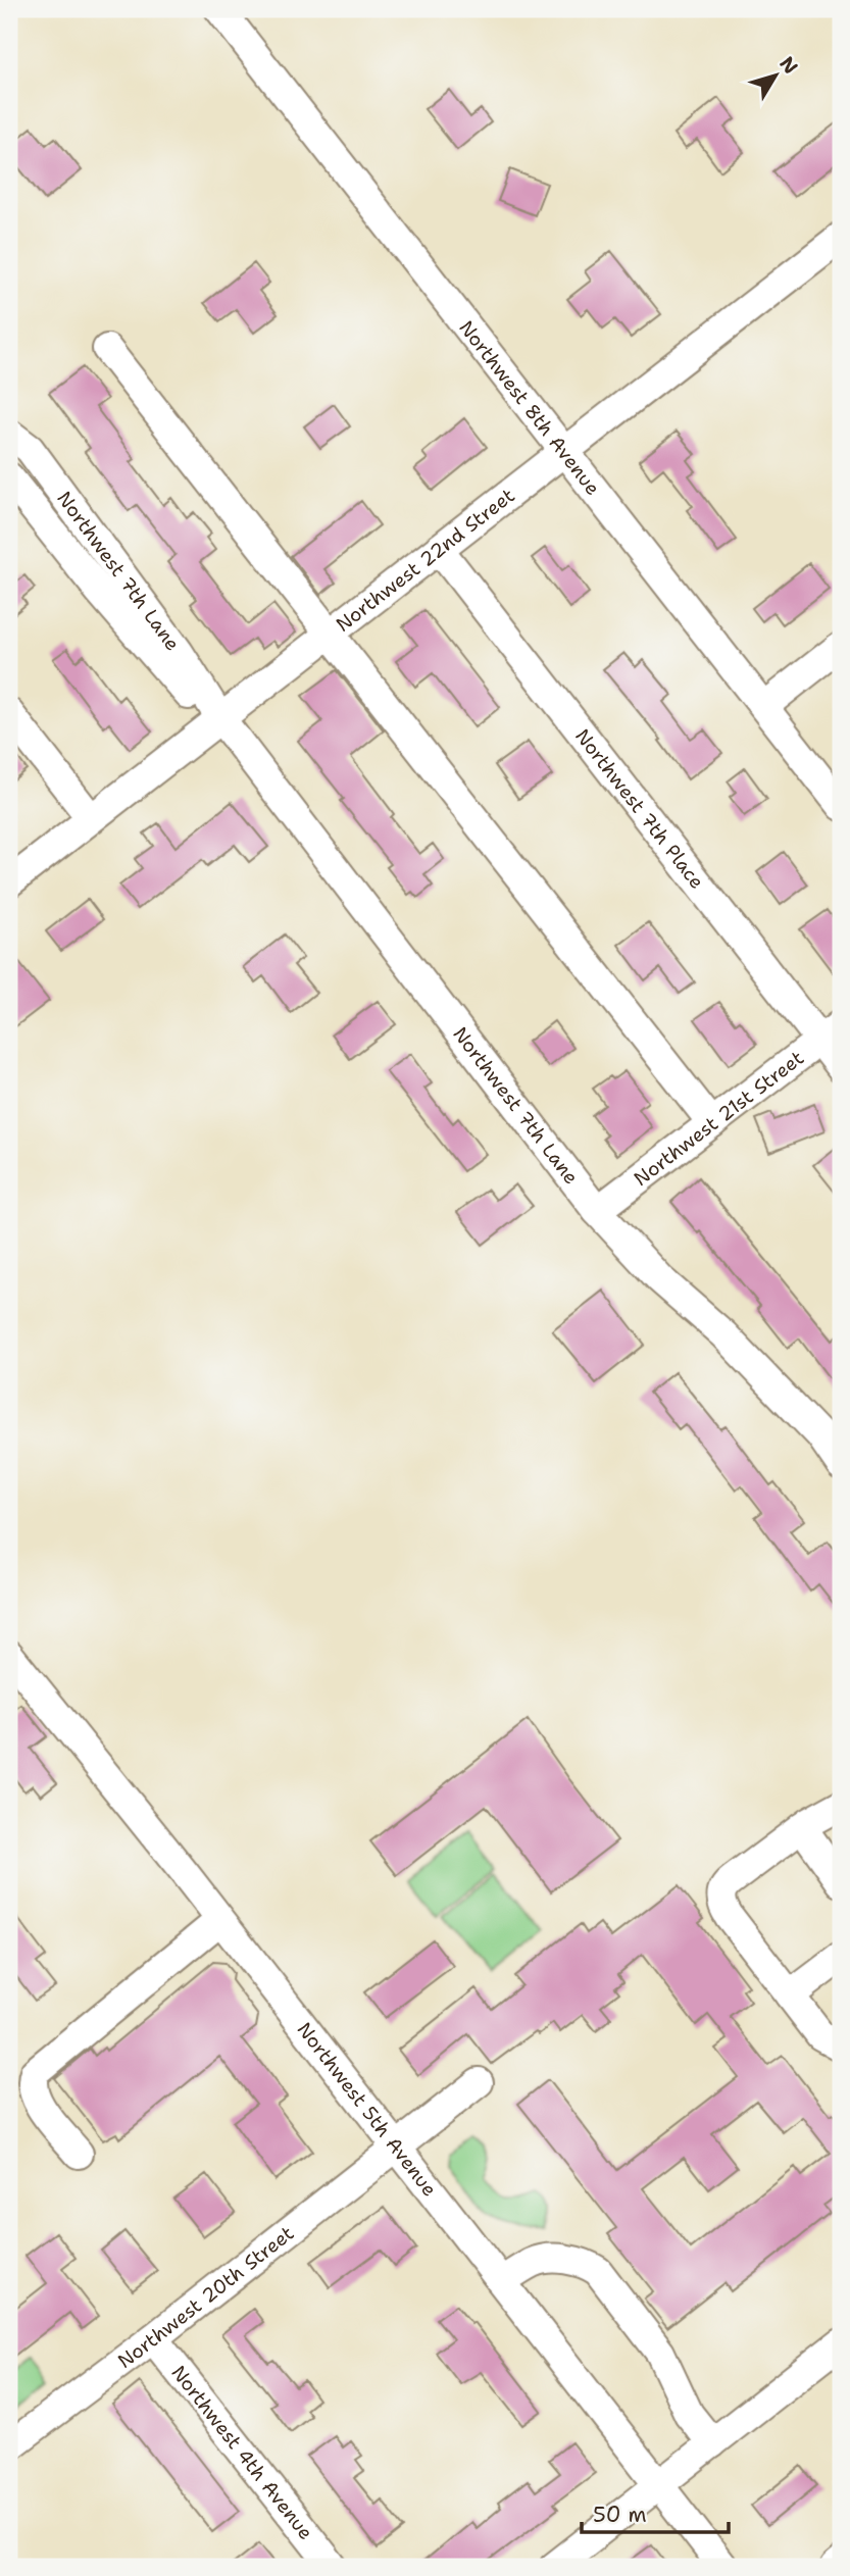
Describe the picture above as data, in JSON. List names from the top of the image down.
{
  "streets": {
    "street": [
      "Northwest 8th Avenue",
      "Northwest 22nd Street",
      "Northwest 7th Lane",
      "Northwest 7th Place",
      "Northwest 21st Street",
      "Northwest 5th Avenue",
      "Northwest 20th Street",
      "Northwest 4th Avenue"
    ]
  },
  "crossings": [
    ["Northwest 8th Avenue", "Northwest 22nd Street"],
    ["Northwest 22nd Street", "Northwest 7th Lane"],
    ["Northwest 22nd Street", "Northwest 7th Place"],
    ["Northwest 7th Lane", "Northwest 21st Street"],
    ["Northwest 7th Place", "Northwest 21st Street"],
    ["Northwest 5th Avenue", "Northwest 20th Street"],
    ["Northwest 20th Street", "Northwest 4th Avenue"]
  ],
  "scale_bar": "50 m",
  "north": "top right"
}
